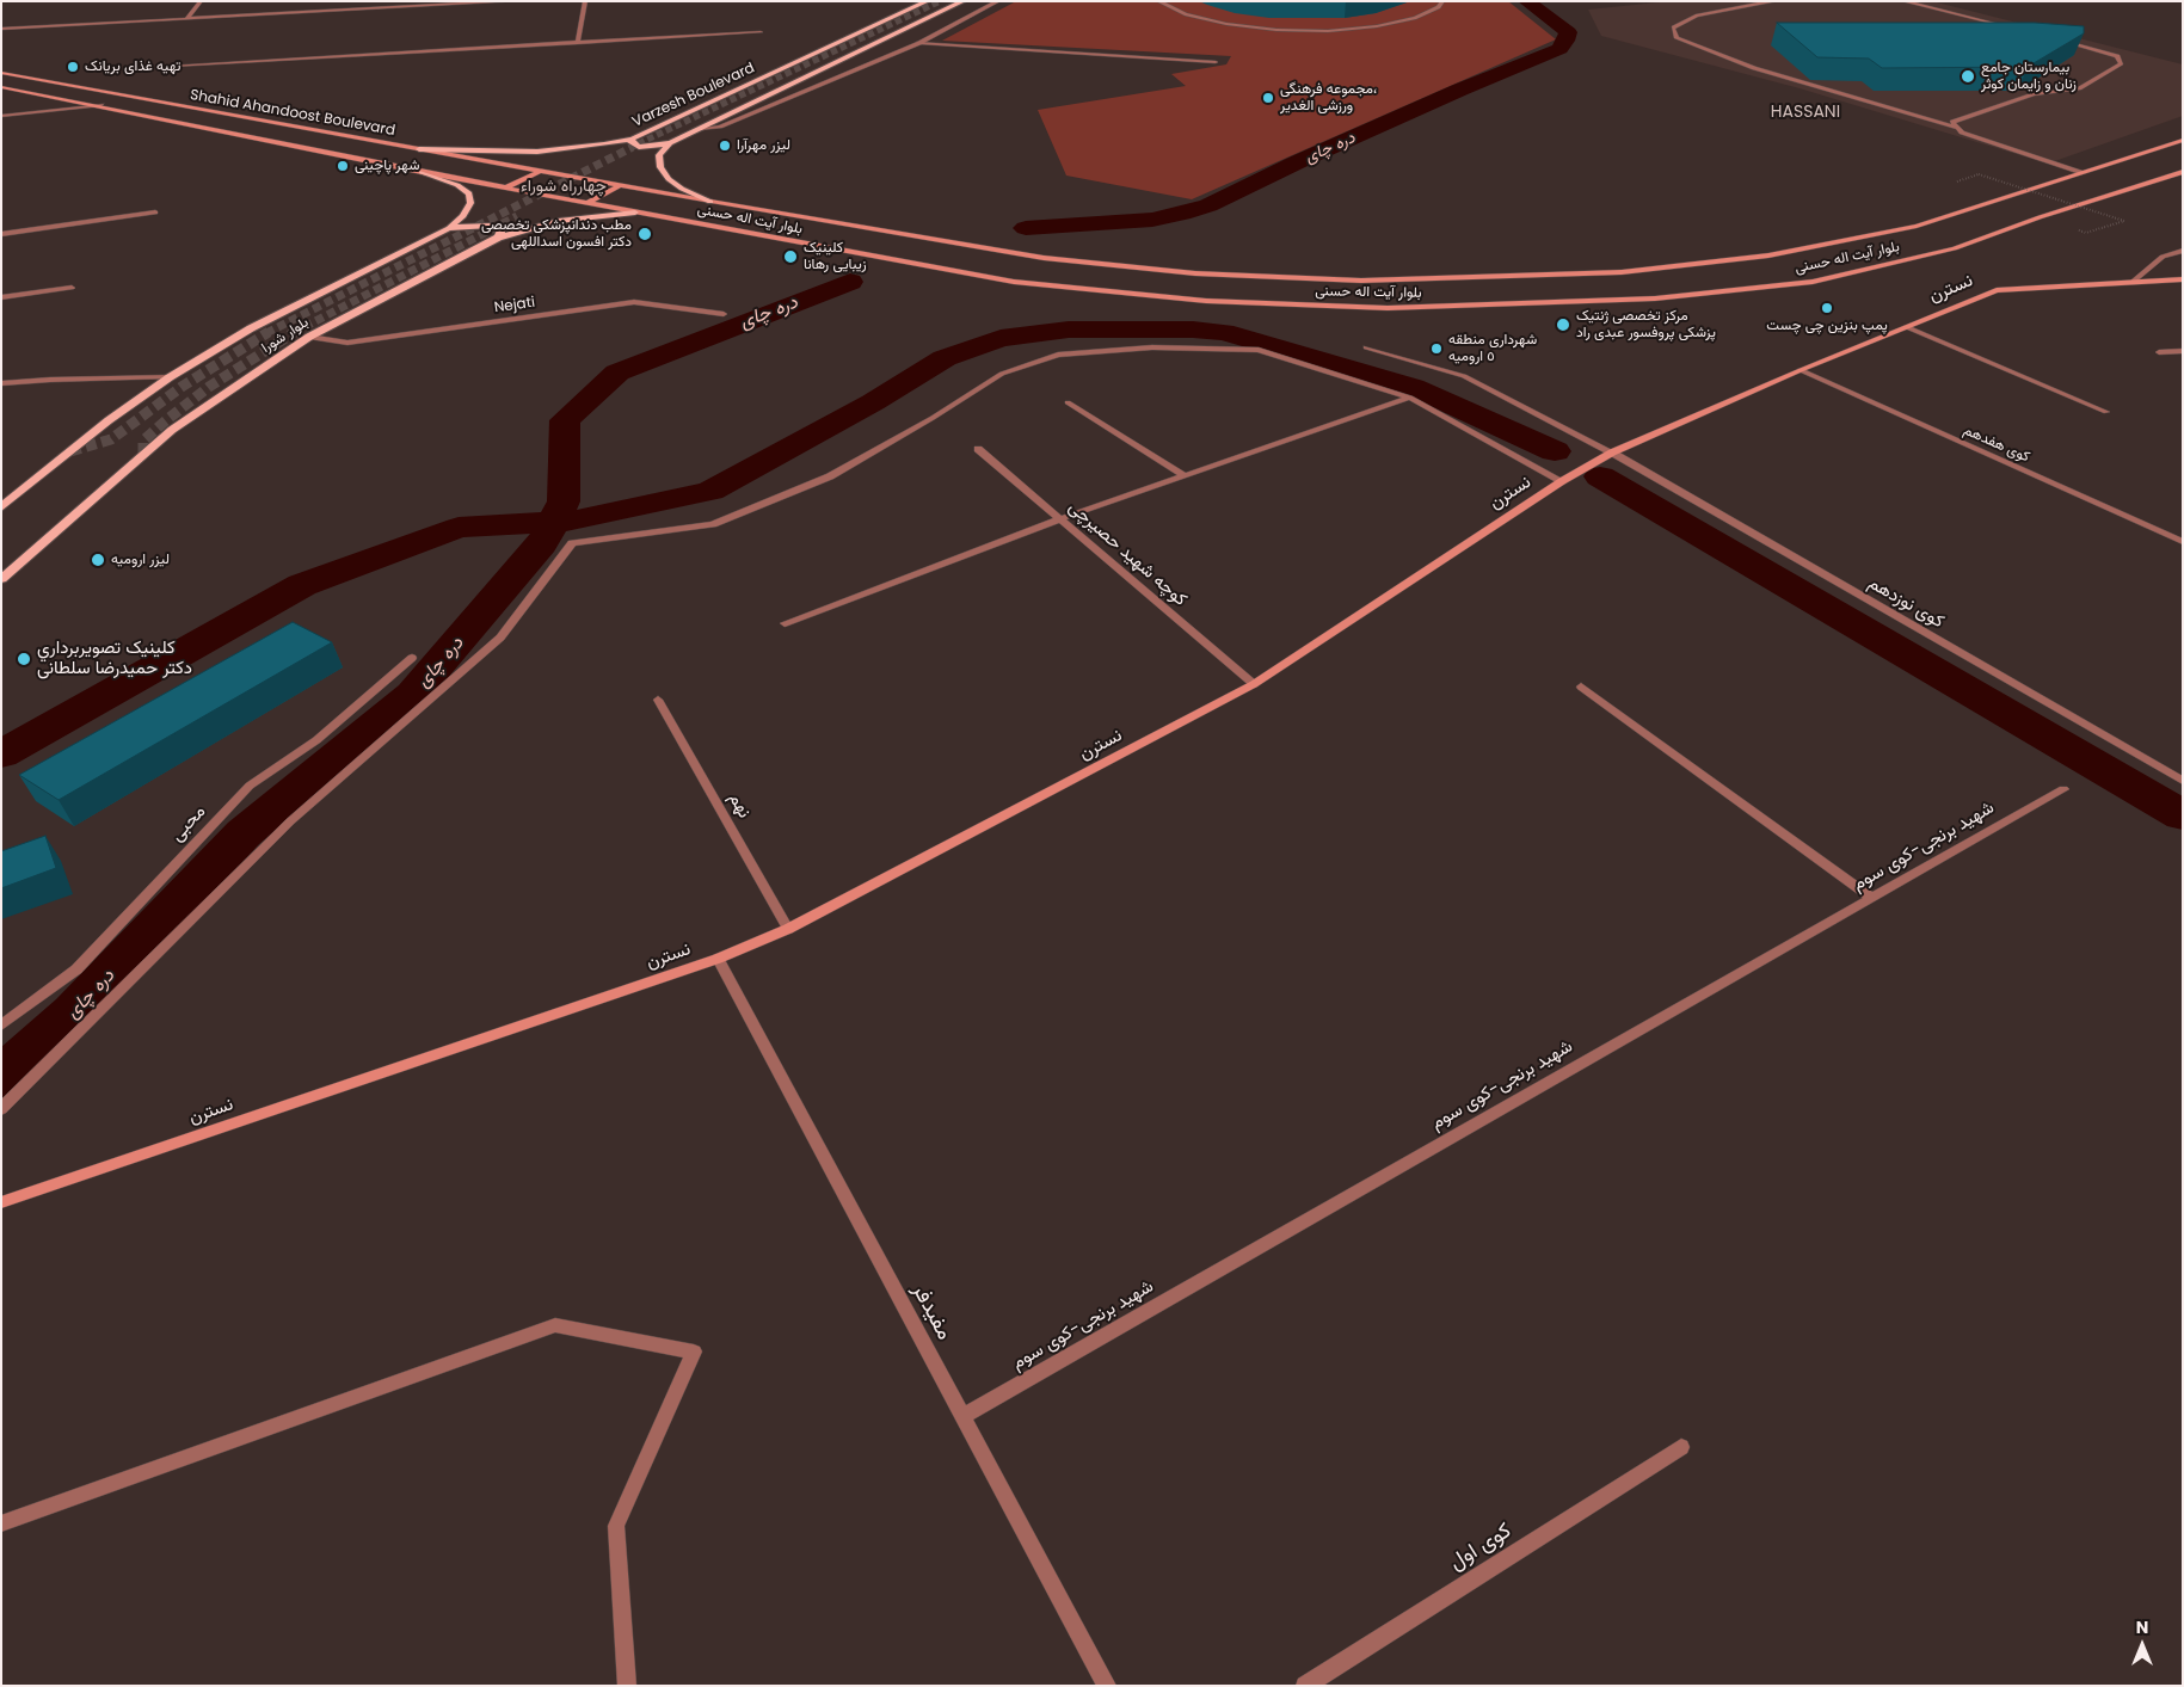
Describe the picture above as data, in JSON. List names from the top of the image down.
{
  "streets": {
    "main road": [
      "Varzesh Boulevard",
      "Shahid Ahandoost Boulevard",
      "بلوار آیت اله حسنی",
      "نسترن",
      "بلوار شورا"
    ],
    "street": [
      "Nejati",
      "کوی هفدهم",
      "کوچه شهید حصیرچی",
      "کوی نوزدهم",
      "نهم",
      "محبی",
      "شهید برنجی-کوی سوم",
      "مفیدفر",
      "کوی اول"
    ]
  },
  "crossings": [
    ["Varzesh Boulevard", "Shahid Ahandoost Boulevard"],
    ["Varzesh Boulevard", "بلوار آیت اله حسنی"],
    ["Shahid Ahandoost Boulevard", "بلوار آیت اله حسنی"],
    ["Shahid Ahandoost Boulevard", "بلوار شورا"],
    ["بلوار آیت اله حسنی", "بلوار شورا"],
    ["نسترن", "کوی هفدهم"],
    ["نسترن", "کوچه شهید حصیرچی"],
    ["نسترن", "کوی نوزدهم"],
    ["نسترن", "نهم"],
    ["نسترن", "مفیدفر"],
    ["Nejati", "بلوار شورا"],
    ["شهید برنجی-کوی سوم", "مفیدفر"]
  ],
  "districts": ["HASSANI", "چهارراه شوراء"],
  "water": ["دره چای"],
  "places": [
    "تهیه غذای بریانک",
    "بیمارستان جامع زنان و زایمان کوثر",
    "مجموعه فرهنگی، ورزشی الغدیر",
    "لیزر مهرآرا",
    "شهر پاچینی",
    "مطب دندانپزشکی تخصصی دکتر افسون اسداللهی",
    "کلینیک زیبایی رهانا",
    "پمپ بنزین چى چست",
    "مرکز تخصصی ژنتیک پزشکی پروفسور عبدی راد",
    "شهردارى منطقه ٥ ارومیه",
    "لیزر ارومیه",
    "کلینیک تصويربرداري دکتر حمیدرضا سلطانی"
  ],
  "north": "top"
}
